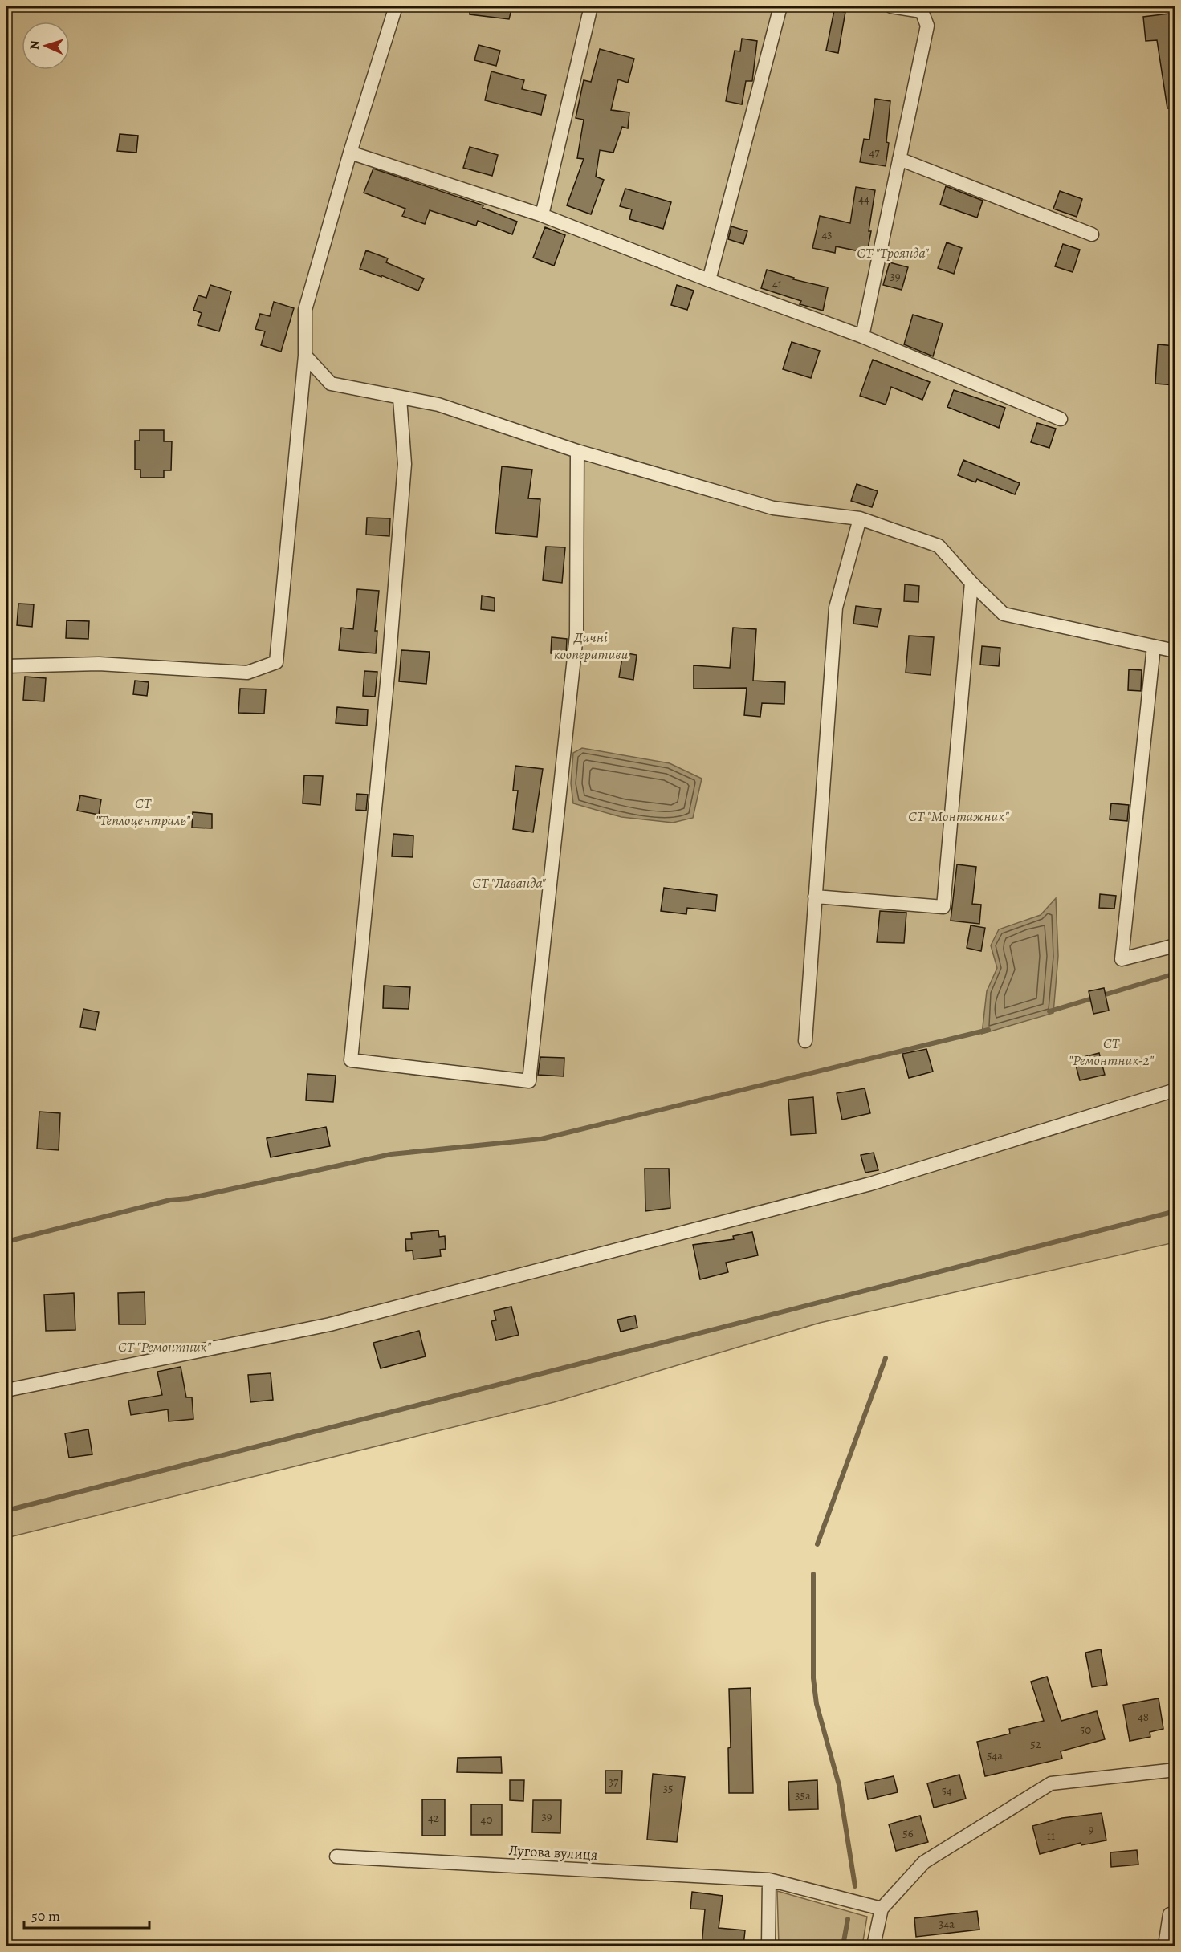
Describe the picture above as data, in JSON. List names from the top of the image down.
{
  "streets": {
    "street": ["Лугова вулиця"]
  },
  "parks": [
    "СТ \"Троянда\"",
    "Дачні кооперативи",
    "СТ \"Теплоцентраль\"",
    "СТ \"Монтажник\"",
    "СТ \"Лаванда\"",
    "СТ \"Ремонтник-2\"",
    "СТ \"Ремонтник\""
  ],
  "house_numbers": [
    "47",
    "44",
    "43",
    "39",
    "41",
    "48",
    "50",
    "52",
    "54а",
    "37",
    "35",
    "54",
    "35а",
    "39",
    "42",
    "40",
    "9",
    "56",
    "11",
    "34а"
  ],
  "scale_bar": "50 m",
  "north": "left"
}
